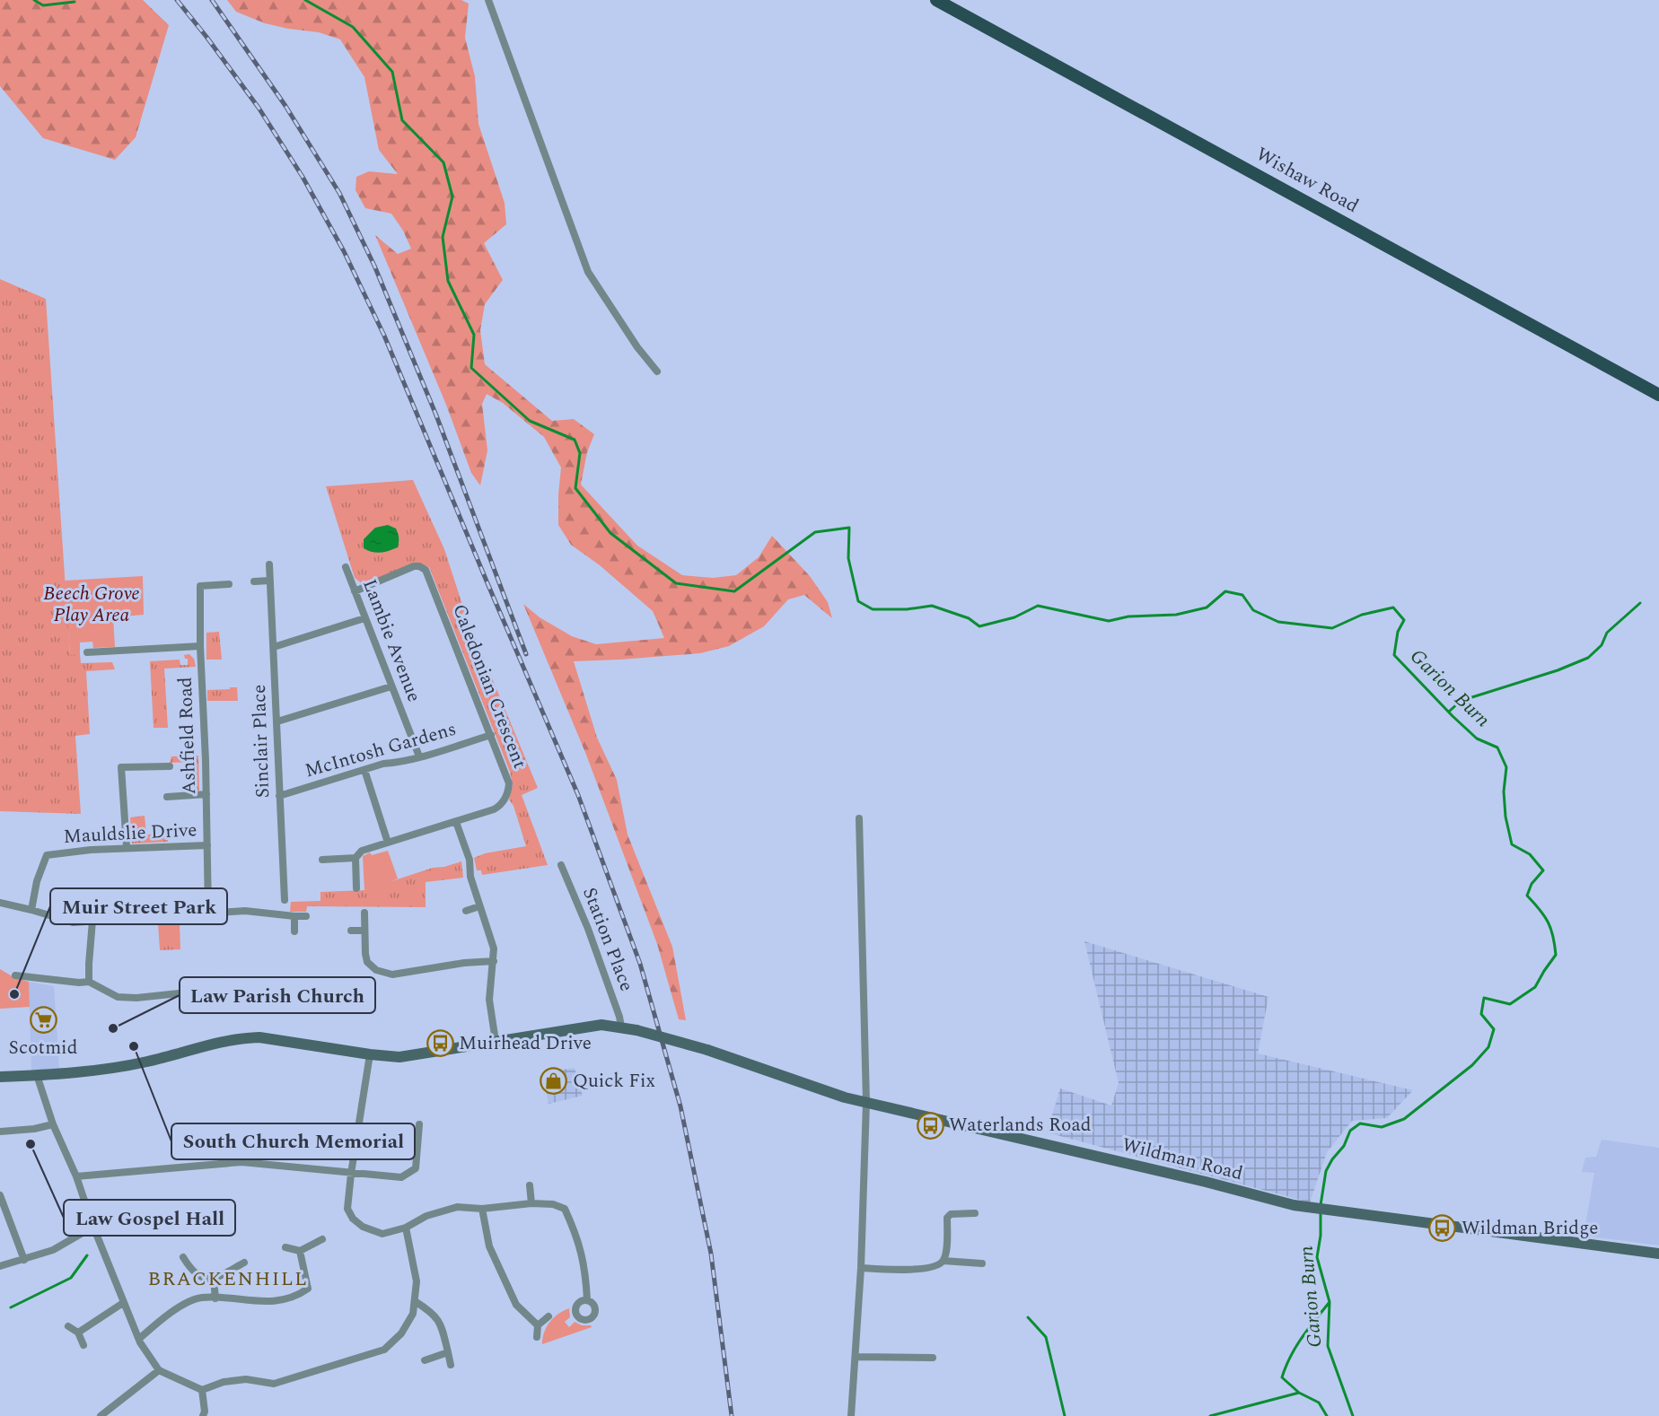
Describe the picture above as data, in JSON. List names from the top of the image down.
{
  "streets": {
    "main road": ["Wishaw Road", "Wildman Road"],
    "street": [
      "Lambie Avenue",
      "Caledonian Crescent",
      "Ashfield Road",
      "Sinclair Place",
      "McIntosh Gardens",
      "Mauldslie Drive",
      "Station Place"
    ]
  },
  "crossings": [
    ["Lambie Avenue", "Caledonian Crescent"],
    ["Lambie Avenue", "McIntosh Gardens"],
    ["Caledonian Crescent", "McIntosh Gardens"],
    ["Ashfield Road", "Mauldslie Drive"],
    ["Sinclair Place", "McIntosh Gardens"],
    ["Station Place", "Wildman Road"]
  ],
  "districts": ["BRACKENHILL"],
  "water": ["Garion Burn"],
  "parks": ["Beech Grove Play Area"],
  "places": {
    "other": [
      "Muir Street Park",
      "Law Parish Church",
      "South Church Memorial",
      "Law Gospel Hall"
    ],
    "supermarket": ["Scotmid"],
    "bus stop": ["Muirhead Drive", "Waterlands Road", "Wildman Bridge"],
    "shop": ["Quick Fix"]
  }
}
